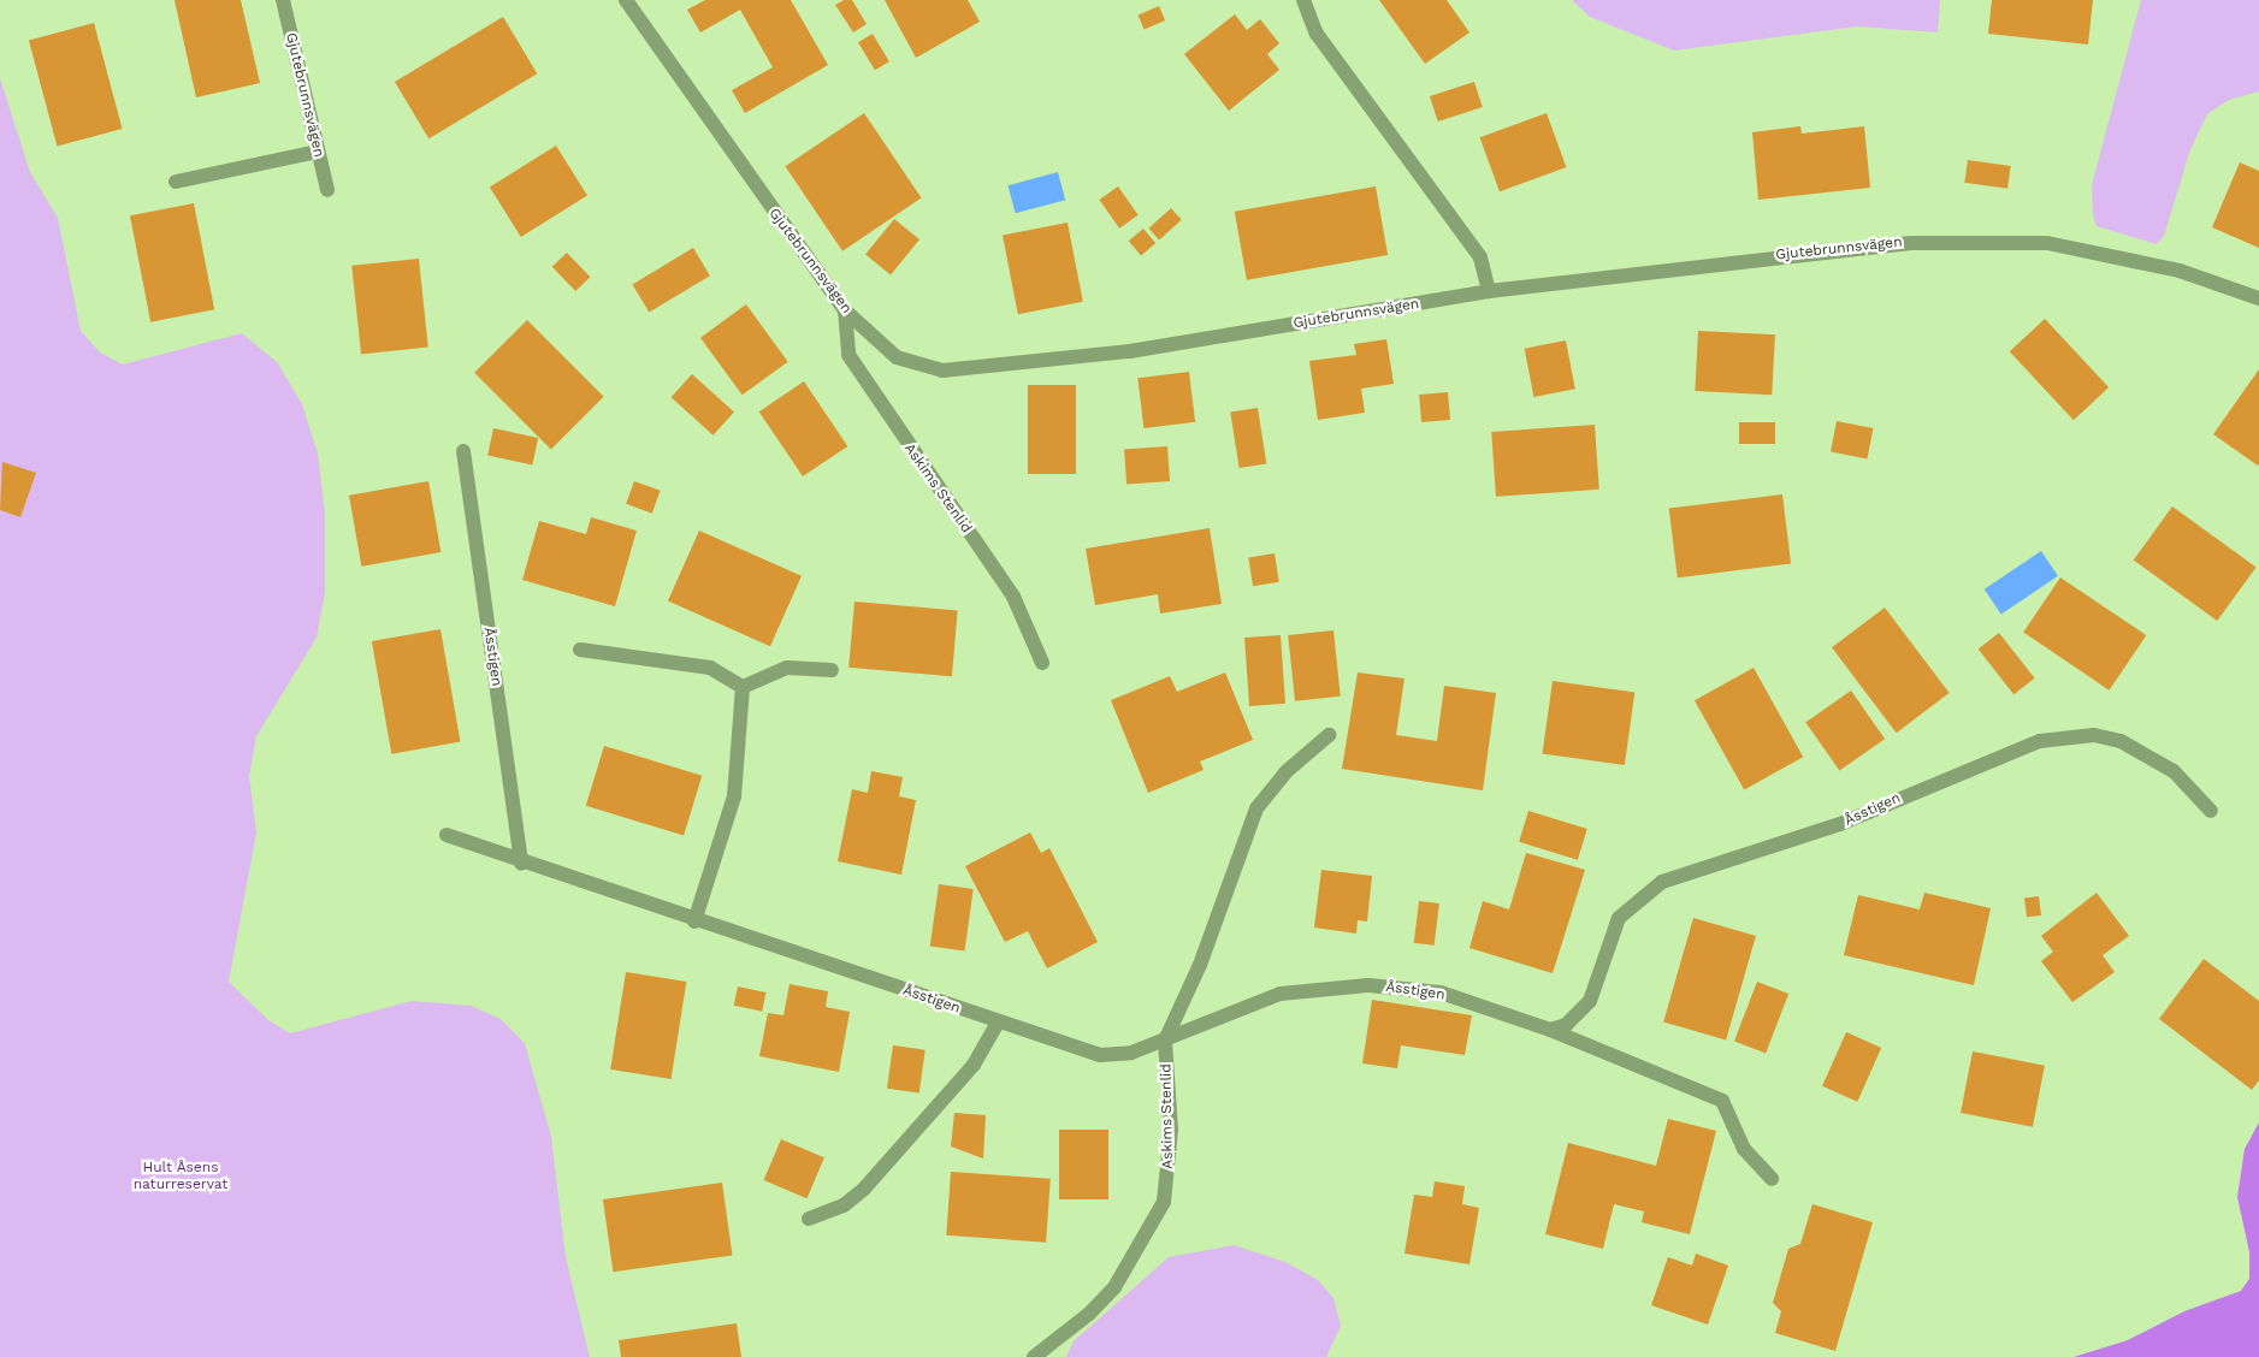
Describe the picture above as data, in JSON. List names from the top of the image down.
{
  "streets": {
    "street": ["Gjutebrunnsvägen", "Askims Stenlid", "Åsstigen"]
  },
  "crossings": [
    ["Gjutebrunnsvägen", "Askims Stenlid"],
    ["Askims Stenlid", "Åsstigen"]
  ],
  "parks": ["Hult Åsens naturreservat"]
}
